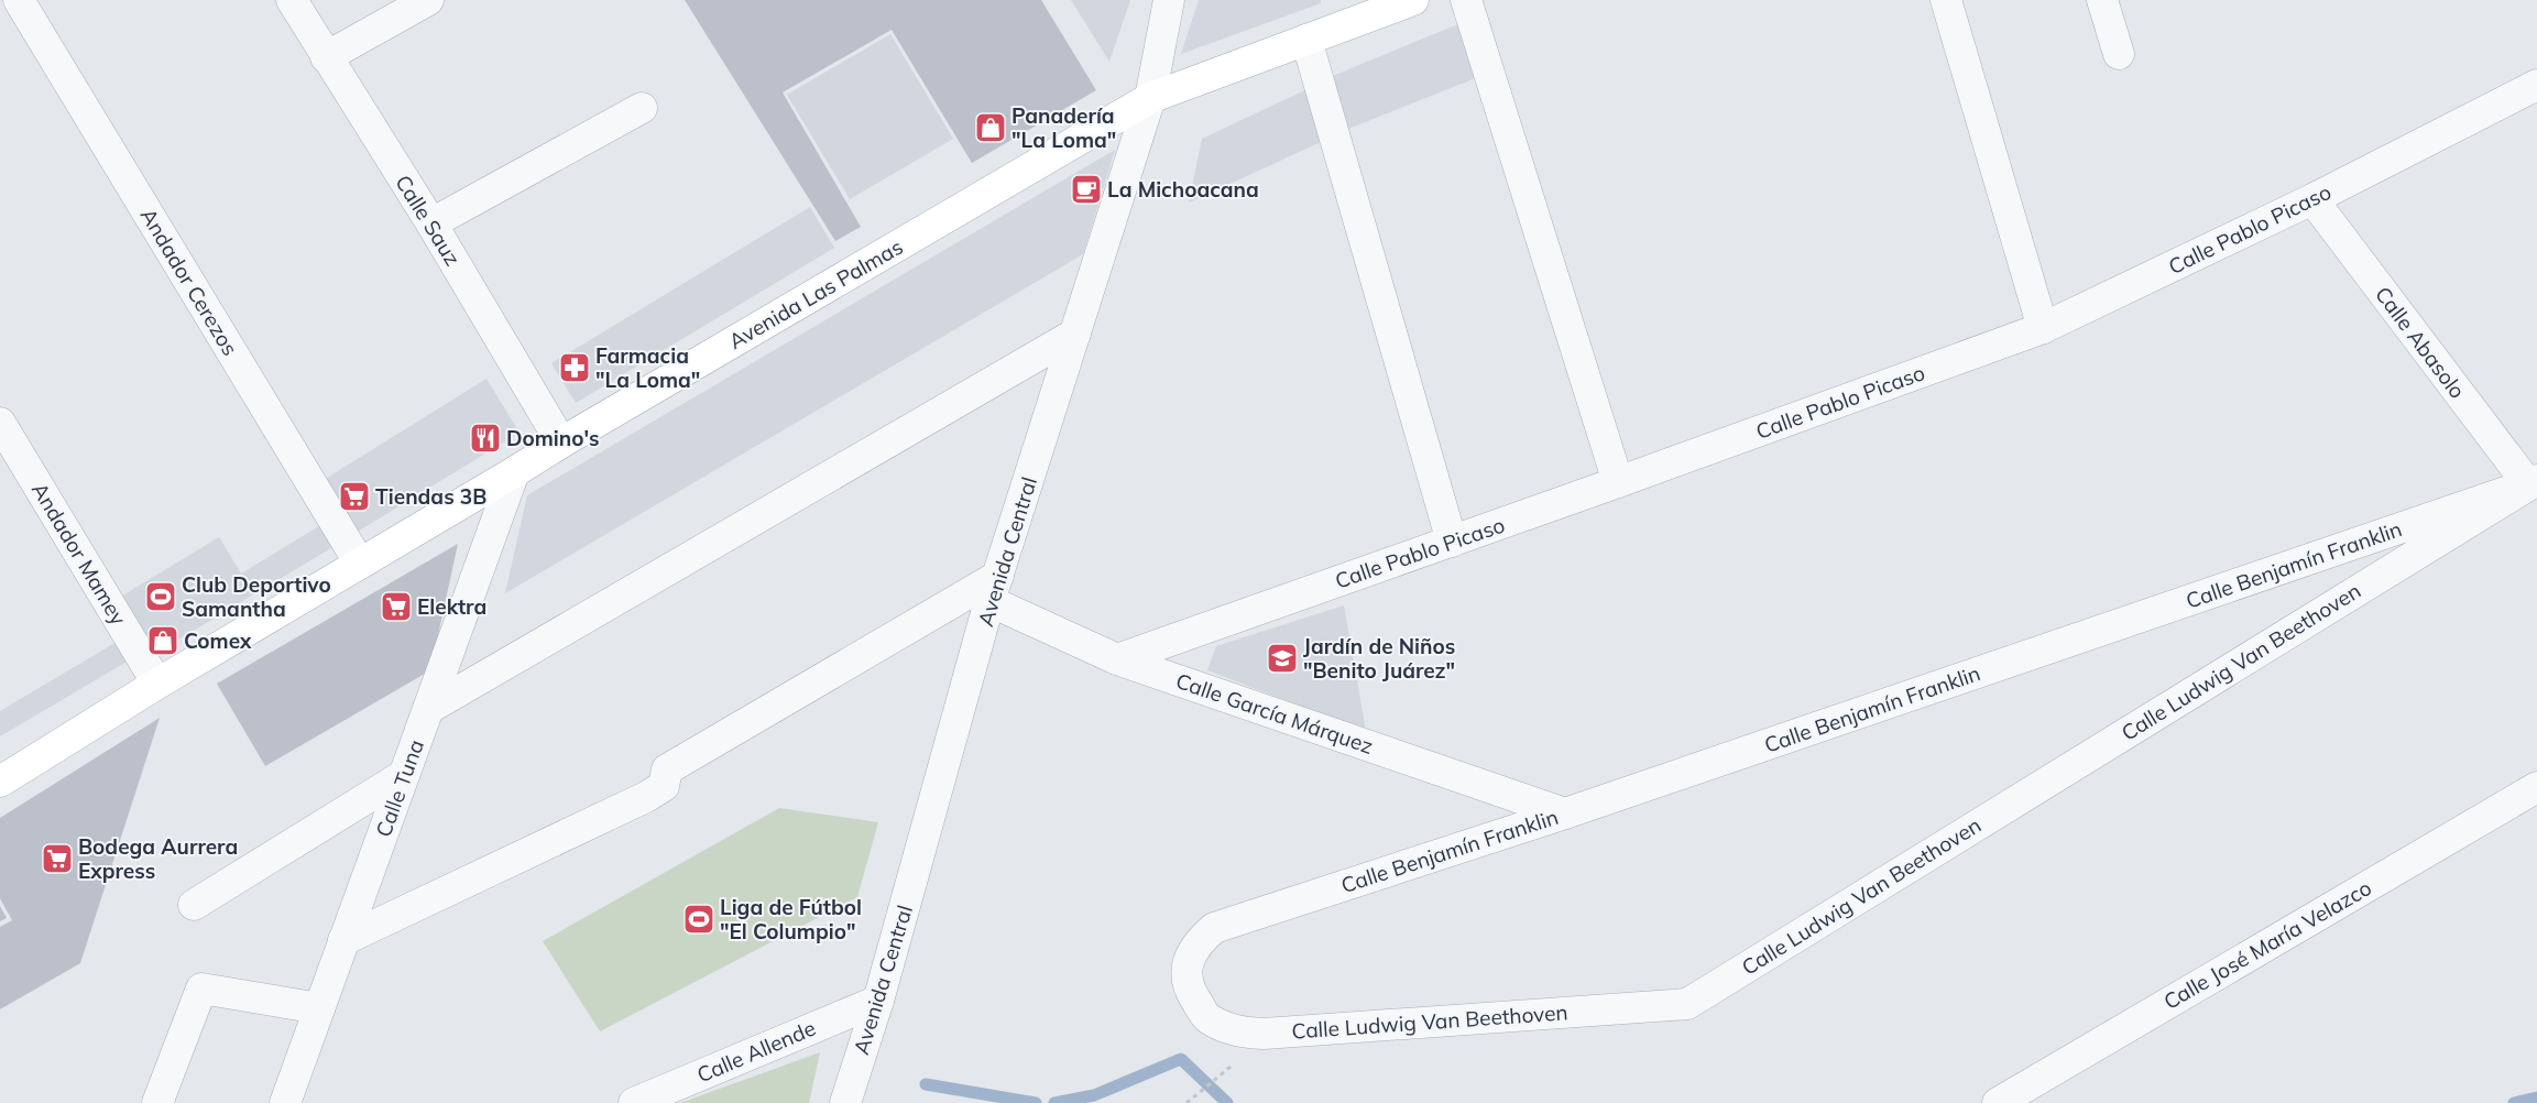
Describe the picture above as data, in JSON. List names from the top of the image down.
{
  "streets": {
    "main road": ["Avenida Las Palmas"],
    "street": [
      "Calle Sauz",
      "Calle Pablo Picaso",
      "Andador Cerezos",
      "Calle Abasolo",
      "Avenida Central",
      "Andador Mamey",
      "Calle Benjamín Franklin",
      "Calle Ludwig Van Beethoven",
      "Calle García Márquez",
      "Calle Tuna",
      "Calle José María Velazco",
      "Calle Allende"
    ]
  },
  "crossings": [
    ["Calle Sauz", "Avenida Las Palmas"],
    ["Calle Pablo Picaso", "Calle Abasolo"],
    ["Calle Pablo Picaso", "Calle García Márquez"],
    ["Andador Cerezos", "Avenida Las Palmas"],
    ["Avenida Las Palmas", "Avenida Central"],
    ["Avenida Las Palmas", "Andador Mamey"],
    ["Avenida Las Palmas", "Calle Tuna"],
    ["Calle Abasolo", "Calle Benjamín Franklin"],
    ["Calle Abasolo", "Calle Ludwig Van Beethoven"],
    ["Avenida Central", "Calle García Márquez"],
    ["Avenida Central", "Calle Allende"],
    ["Calle Benjamín Franklin", "Calle Ludwig Van Beethoven"],
    ["Calle Benjamín Franklin", "Calle García Márquez"]
  ],
  "places": {
    "shop": ["Panadería \"La Loma\"", "Comex"],
    "cafe": ["La Michoacana"],
    "pharmacy": ["Farmacia \"La Loma\""],
    "restaurant": ["Domino's"],
    "supermarket": ["Tiendas 3B", "Elektra", "Bodega Aurrera Express"],
    "sports": ["Club Deportivo Samantha", "Liga de Fútbol \"El Columpio\""],
    "school or university": ["Jardín de Niños \"Benito Juárez\""]
  }
}
